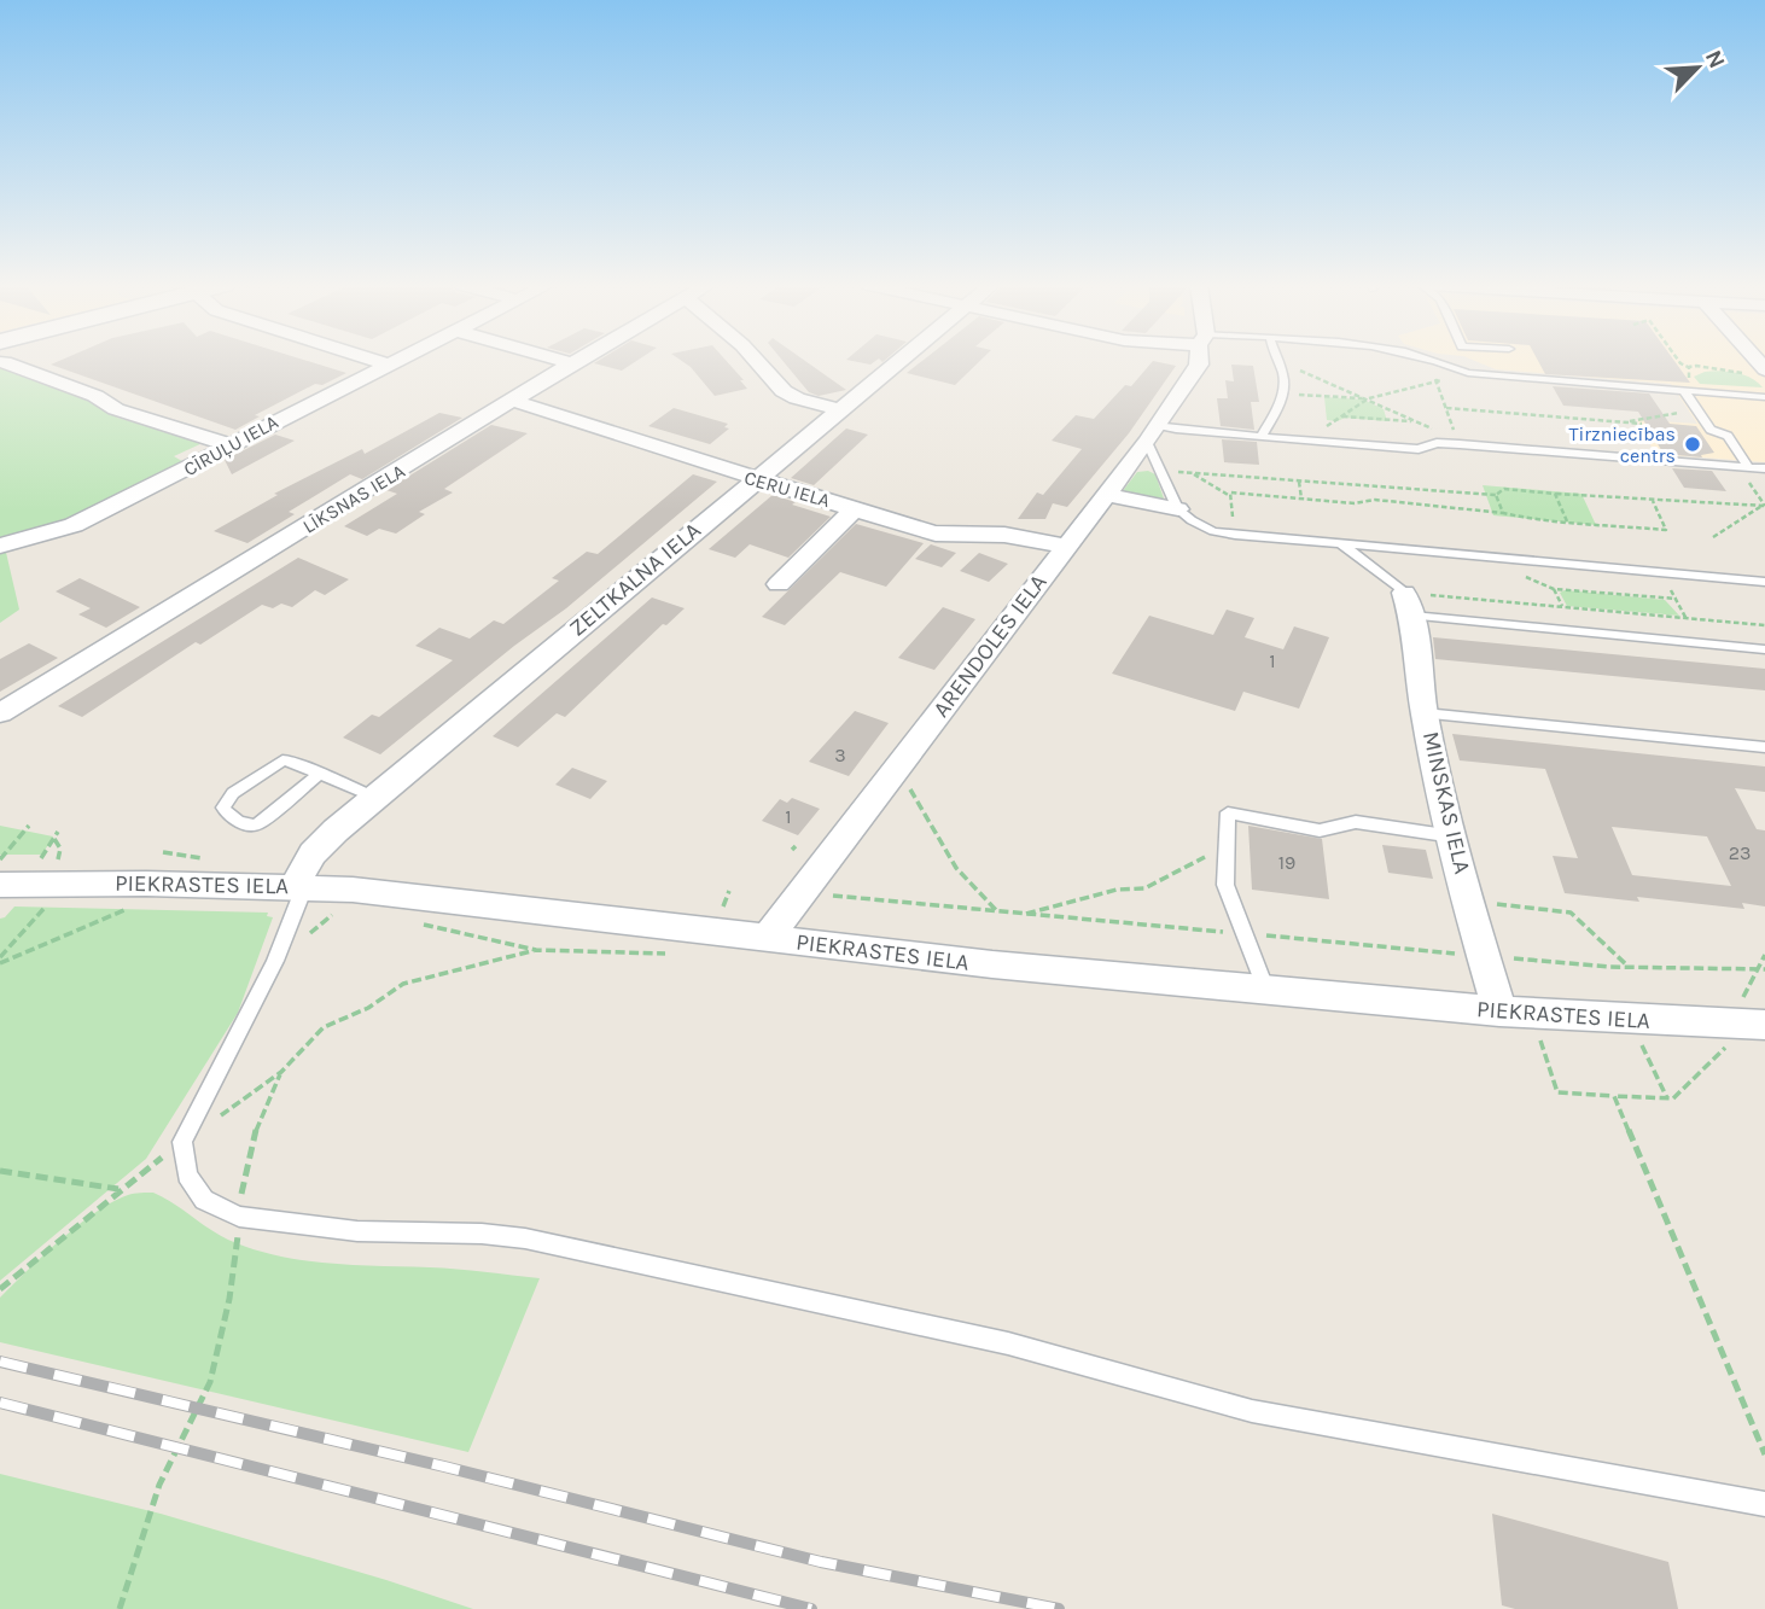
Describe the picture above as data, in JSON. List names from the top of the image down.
{
  "streets": {
    "street": [
      "CĪRUĻU IELA",
      "CERU IELA",
      "LĪKSNAS IELA",
      "ZELTKALNA IELA",
      "ARENDOLES IELA",
      "MINSKAS IELA",
      "PIEKRASTES IELA"
    ]
  },
  "crossings": [
    ["CERU IELA", "LĪKSNAS IELA"],
    ["CERU IELA", "ZELTKALNA IELA"],
    ["CERU IELA", "ARENDOLES IELA"],
    ["ZELTKALNA IELA", "PIEKRASTES IELA"],
    ["ARENDOLES IELA", "PIEKRASTES IELA"],
    ["MINSKAS IELA", "PIEKRASTES IELA"]
  ],
  "places": ["Tirzniecības centrs"],
  "house_numbers": [
    "1",
    "3",
    "1",
    "23",
    "19"
  ],
  "north": "top right"
}
